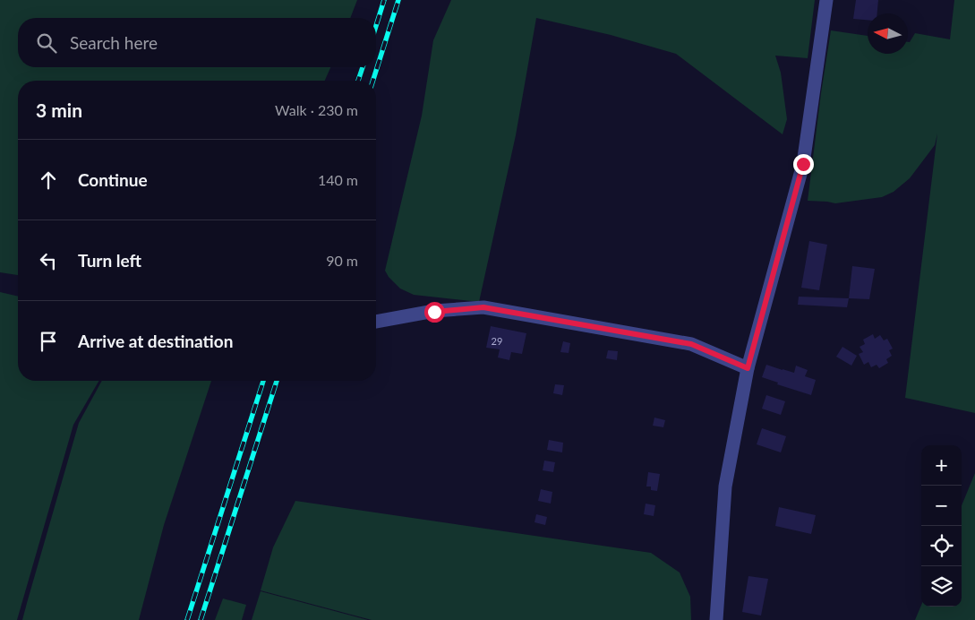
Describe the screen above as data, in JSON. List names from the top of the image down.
{
  "house_numbers": ["29"],
  "north": "left",
  "page": {
    "search": "Search here",
    "heading": ["3 min", "Walk · 230 m"],
    "list": [
      ["Continue", "140 m"],
      ["Turn left", "90 m"],
      "Arrive at destination"
    ],
    "map_buttons": ["+", "−"]
  }
}
